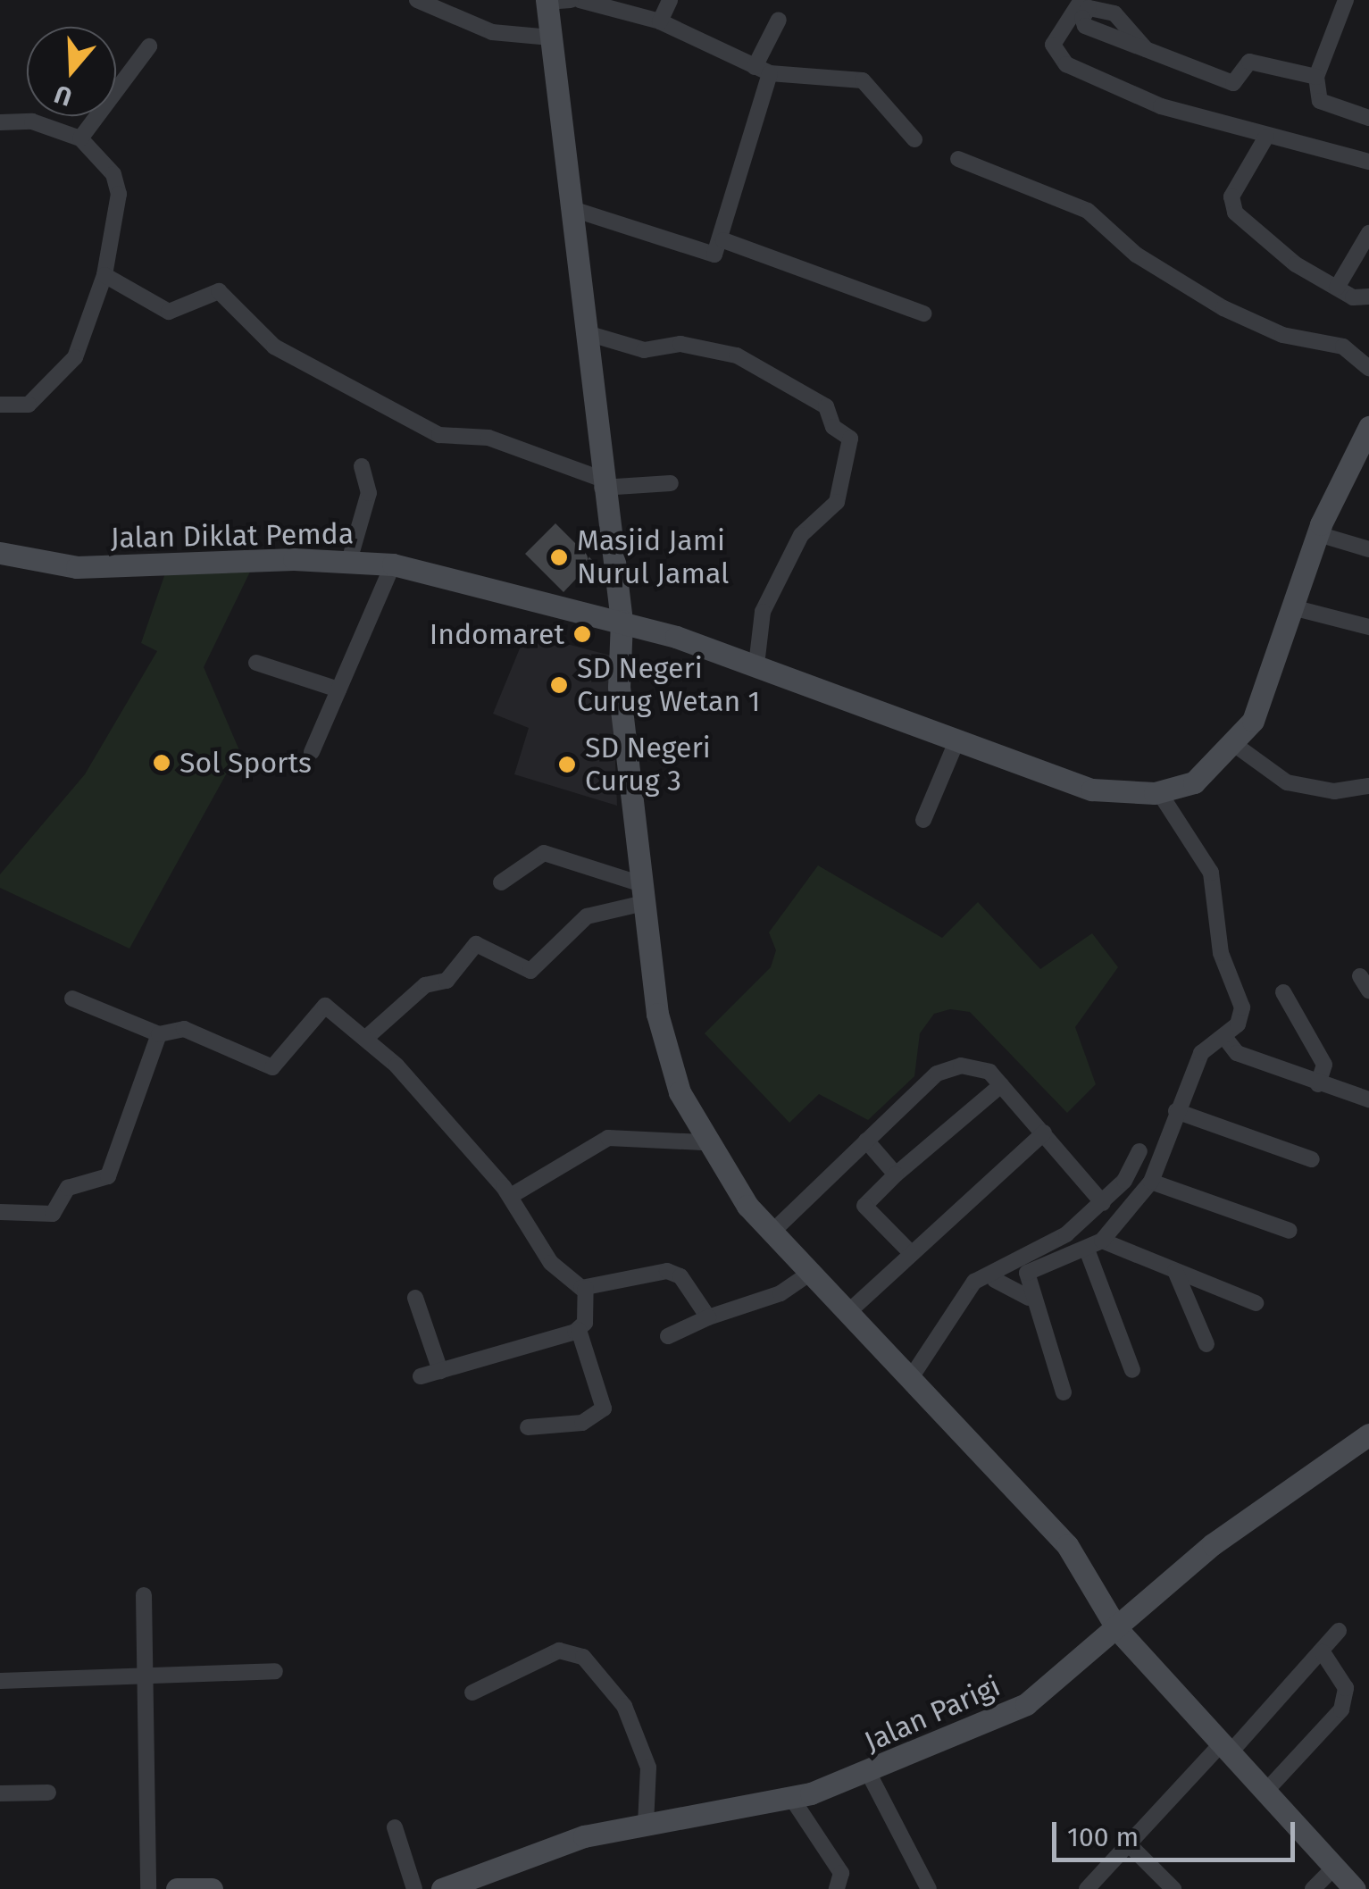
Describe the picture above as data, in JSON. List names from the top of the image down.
{
  "streets": {
    "street": ["Jalan Diklat Pemda", "Jalan Parigi"]
  },
  "places": [
    "Masjid Jami Nurul Jamal",
    "Indomaret",
    "SD Negeri Curug Wetan 1",
    "Sol Sports",
    "SD Negeri Curug 3"
  ],
  "scale_bar": "100 m",
  "north": "bottom"
}
